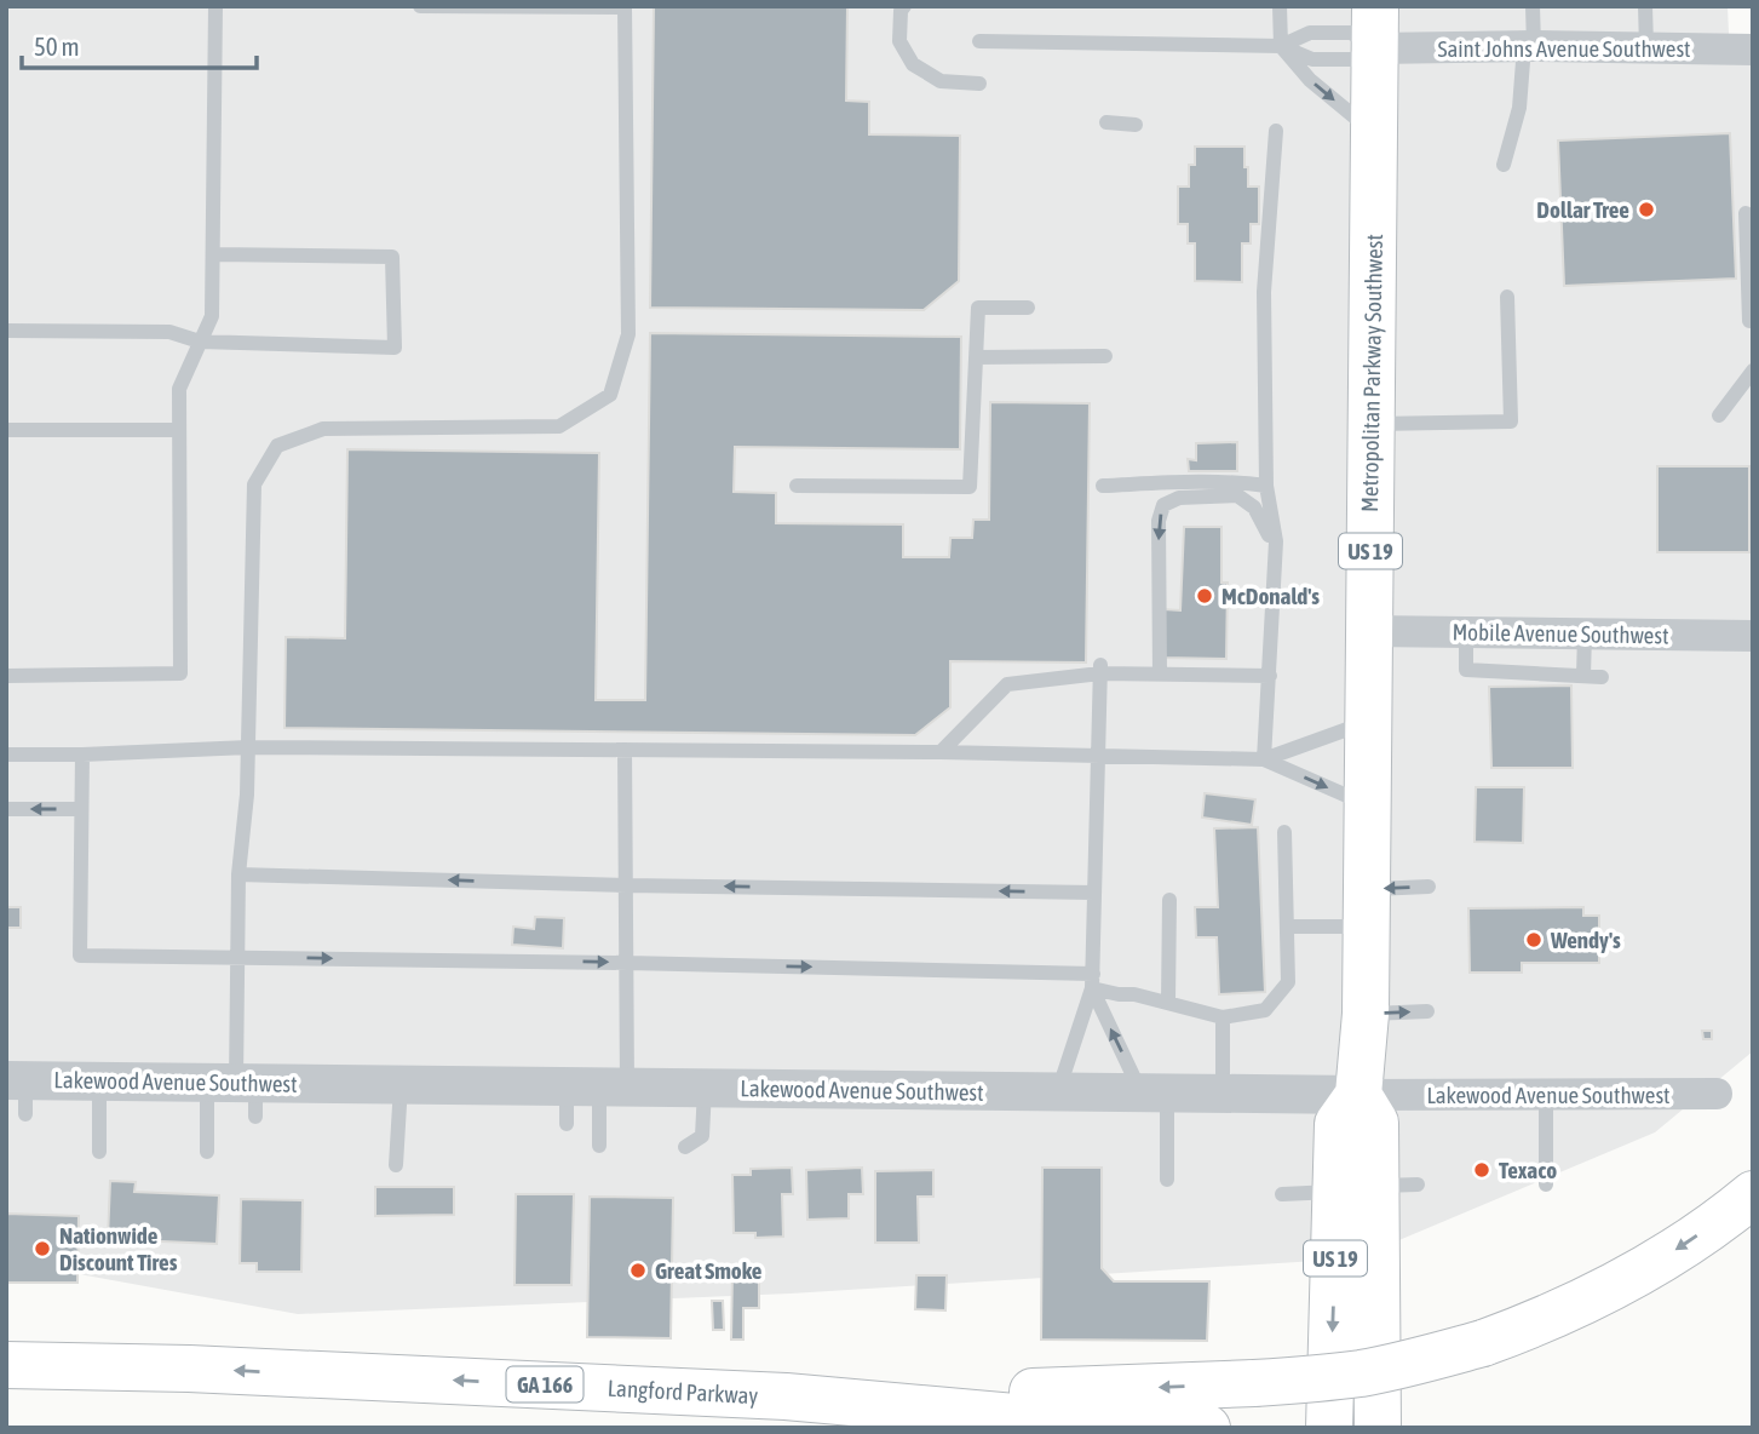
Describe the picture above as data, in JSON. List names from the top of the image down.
{
  "streets": {
    "main road": [
      "Metropolitan Parkway Southwest",
      "US 19",
      "GA 166",
      "Langford Parkway"
    ],
    "street": ["Saint Johns Avenue Southwest", "Mobile Avenue Southwest", "Lakewood Avenue Southwest"]
  },
  "crossings": [
    ["Saint Johns Avenue Southwest", "Metropolitan Parkway Southwest"],
    ["Metropolitan Parkway Southwest", "Mobile Avenue Southwest"],
    ["Metropolitan Parkway Southwest", "Lakewood Avenue Southwest"]
  ],
  "one_way": ["Langford Parkway"],
  "places": [
    "Dollar Tree",
    "McDonald's",
    "Wendy's",
    "Texaco",
    "Nationwide Discount Tires",
    "Great Smoke"
  ],
  "scale_bar": "50 m"
}
